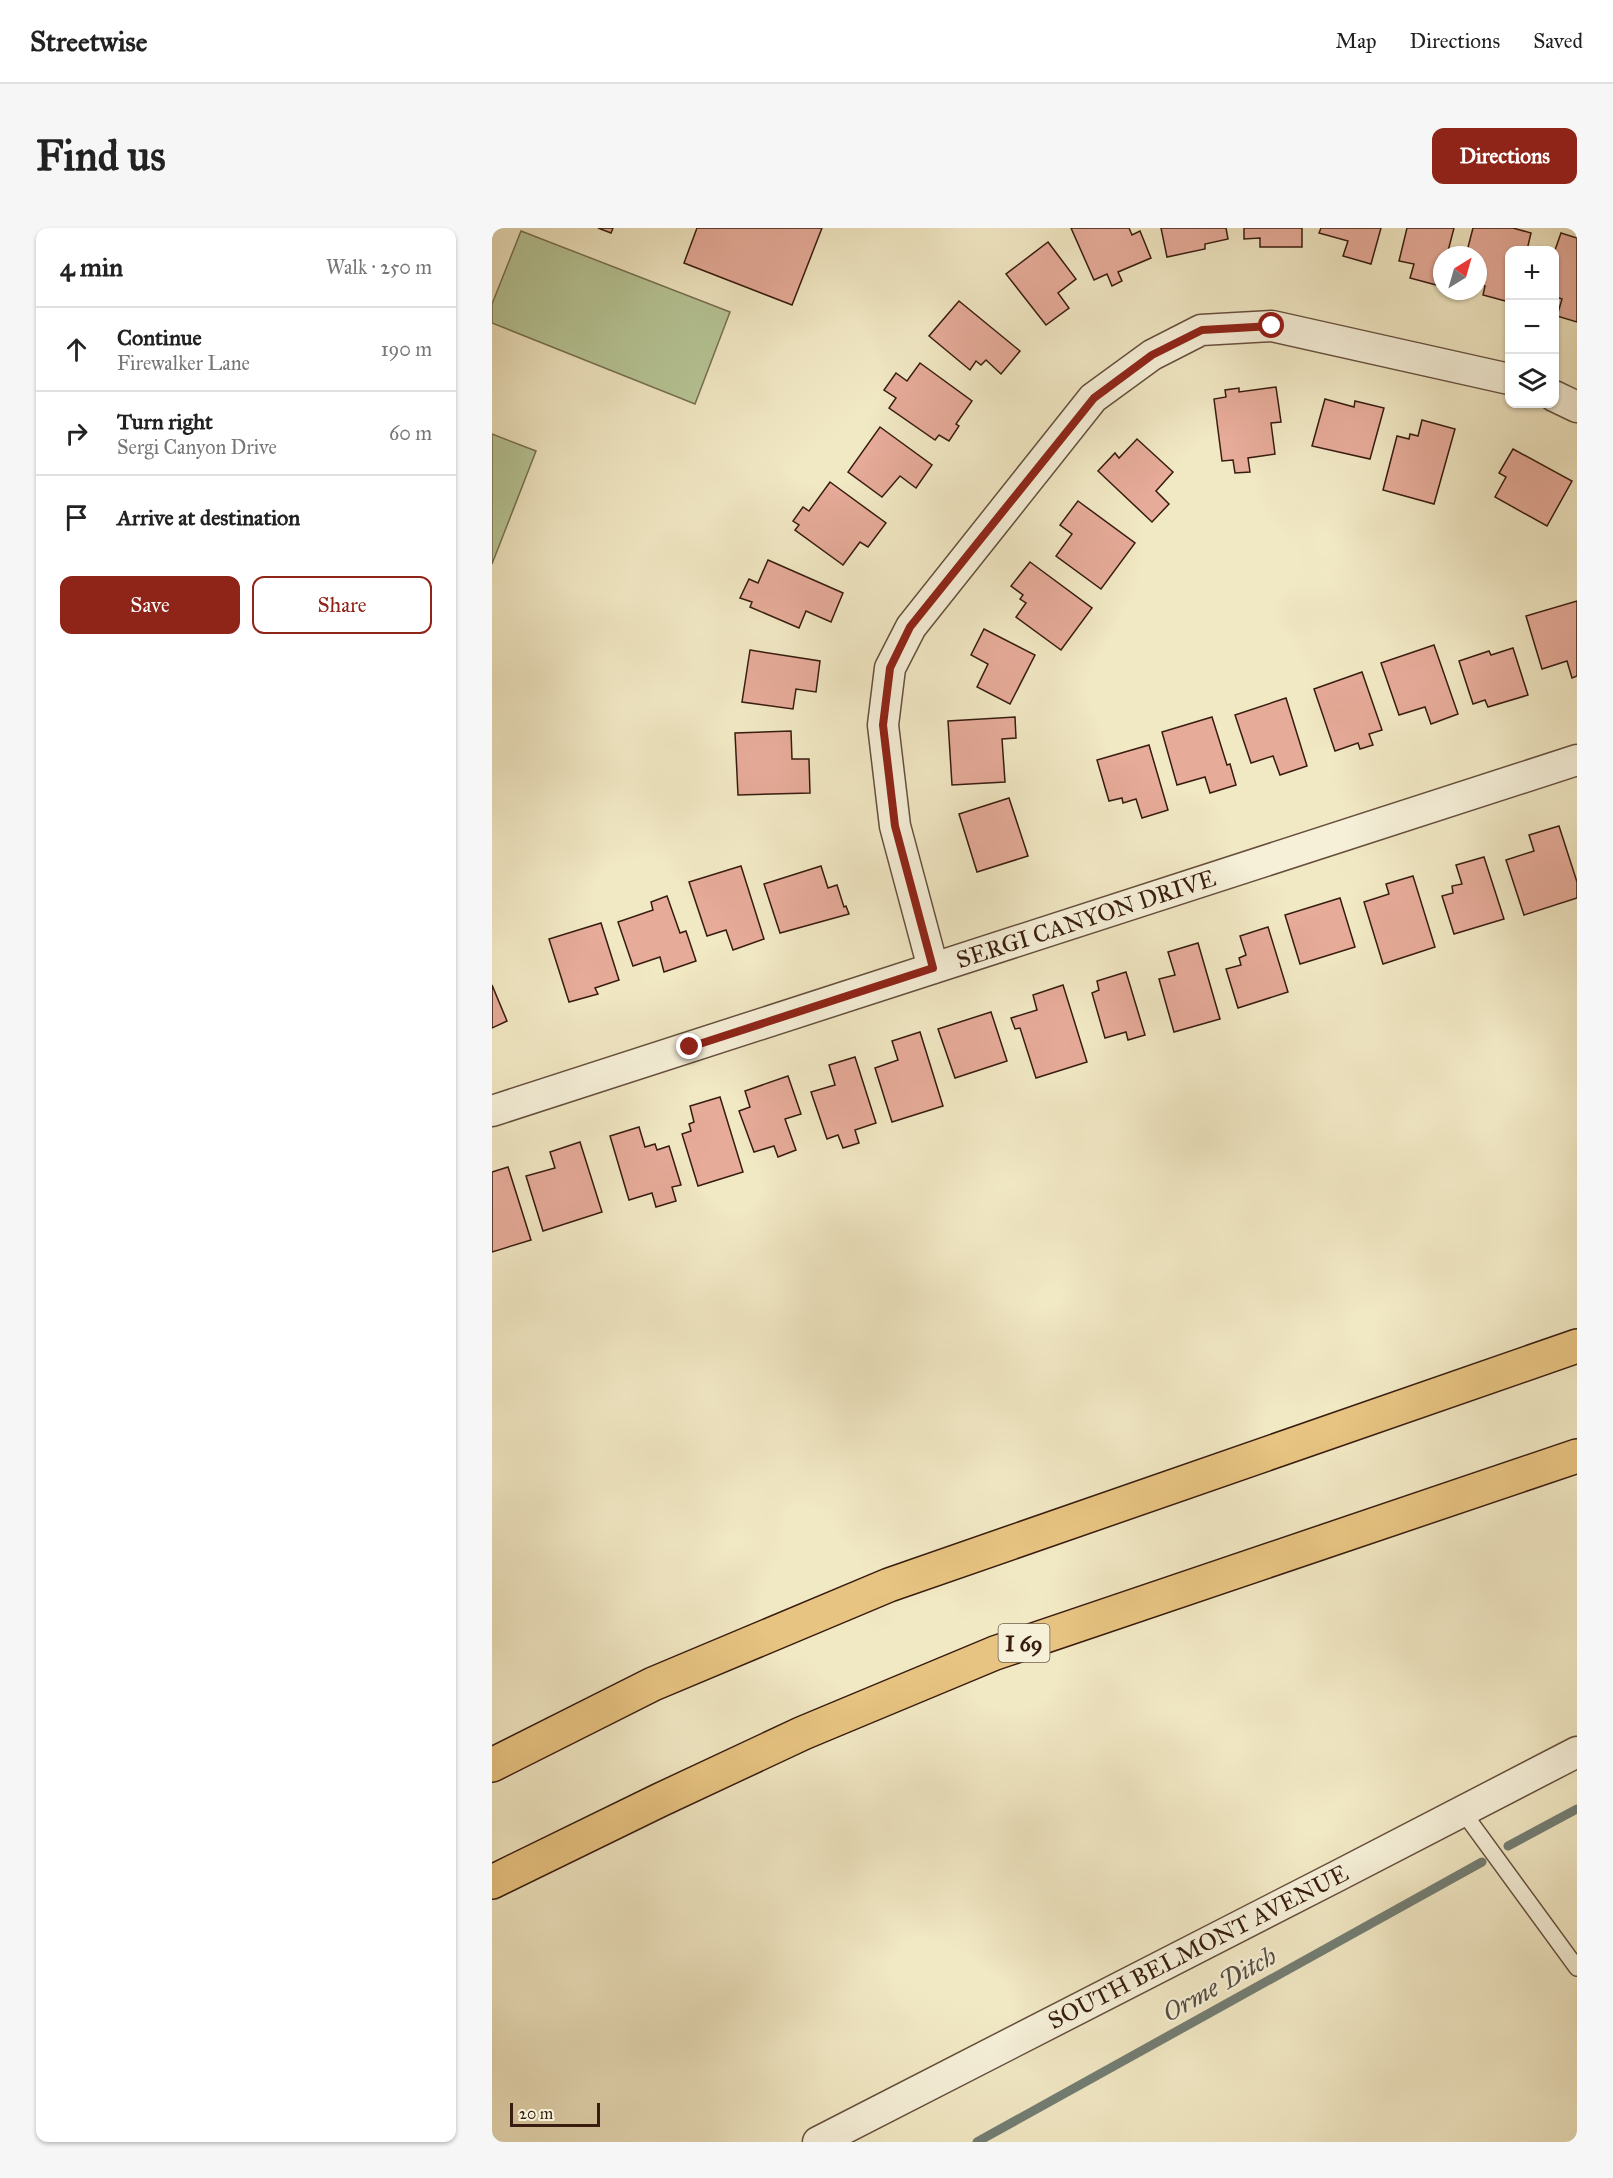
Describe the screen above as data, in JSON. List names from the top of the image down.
{
  "streets": {
    "highway": ["I 69"],
    "street": ["SERGI CANYON DRIVE", "SOUTH BELMONT AVENUE"]
  },
  "water": ["Orme Ditch"],
  "scale_bar": "20 m",
  "north": "top right",
  "page": {
    "header": "Streetwise",
    "nav": ["Map", "Directions", "Saved"],
    "buttons": [
      "Directions",
      ["Save", "Share"]
    ],
    "title": "Find us",
    "heading": ["4 min", "Walk · 250 m"],
    "map_buttons": ["+", "−"],
    "list": [
      ["Continue", "Firewalker Lane", "190 m"],
      ["Turn right", "Sergi Canyon Drive", "60 m"],
      "Arrive at destination"
    ],
    "scale": "20 m"
  }
}
